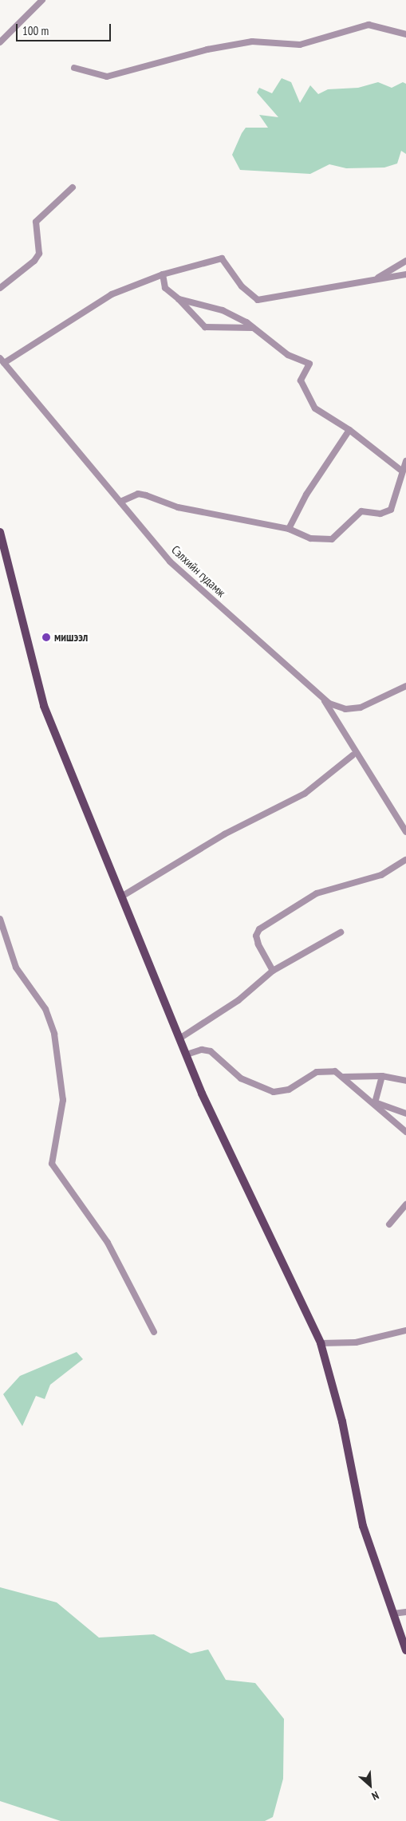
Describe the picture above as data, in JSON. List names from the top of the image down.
{
  "streets": {
    "street": ["Сэлхийн гудамж"]
  },
  "places": ["мишээл"],
  "scale_bar": "100 m",
  "north": "bottom right"
}
